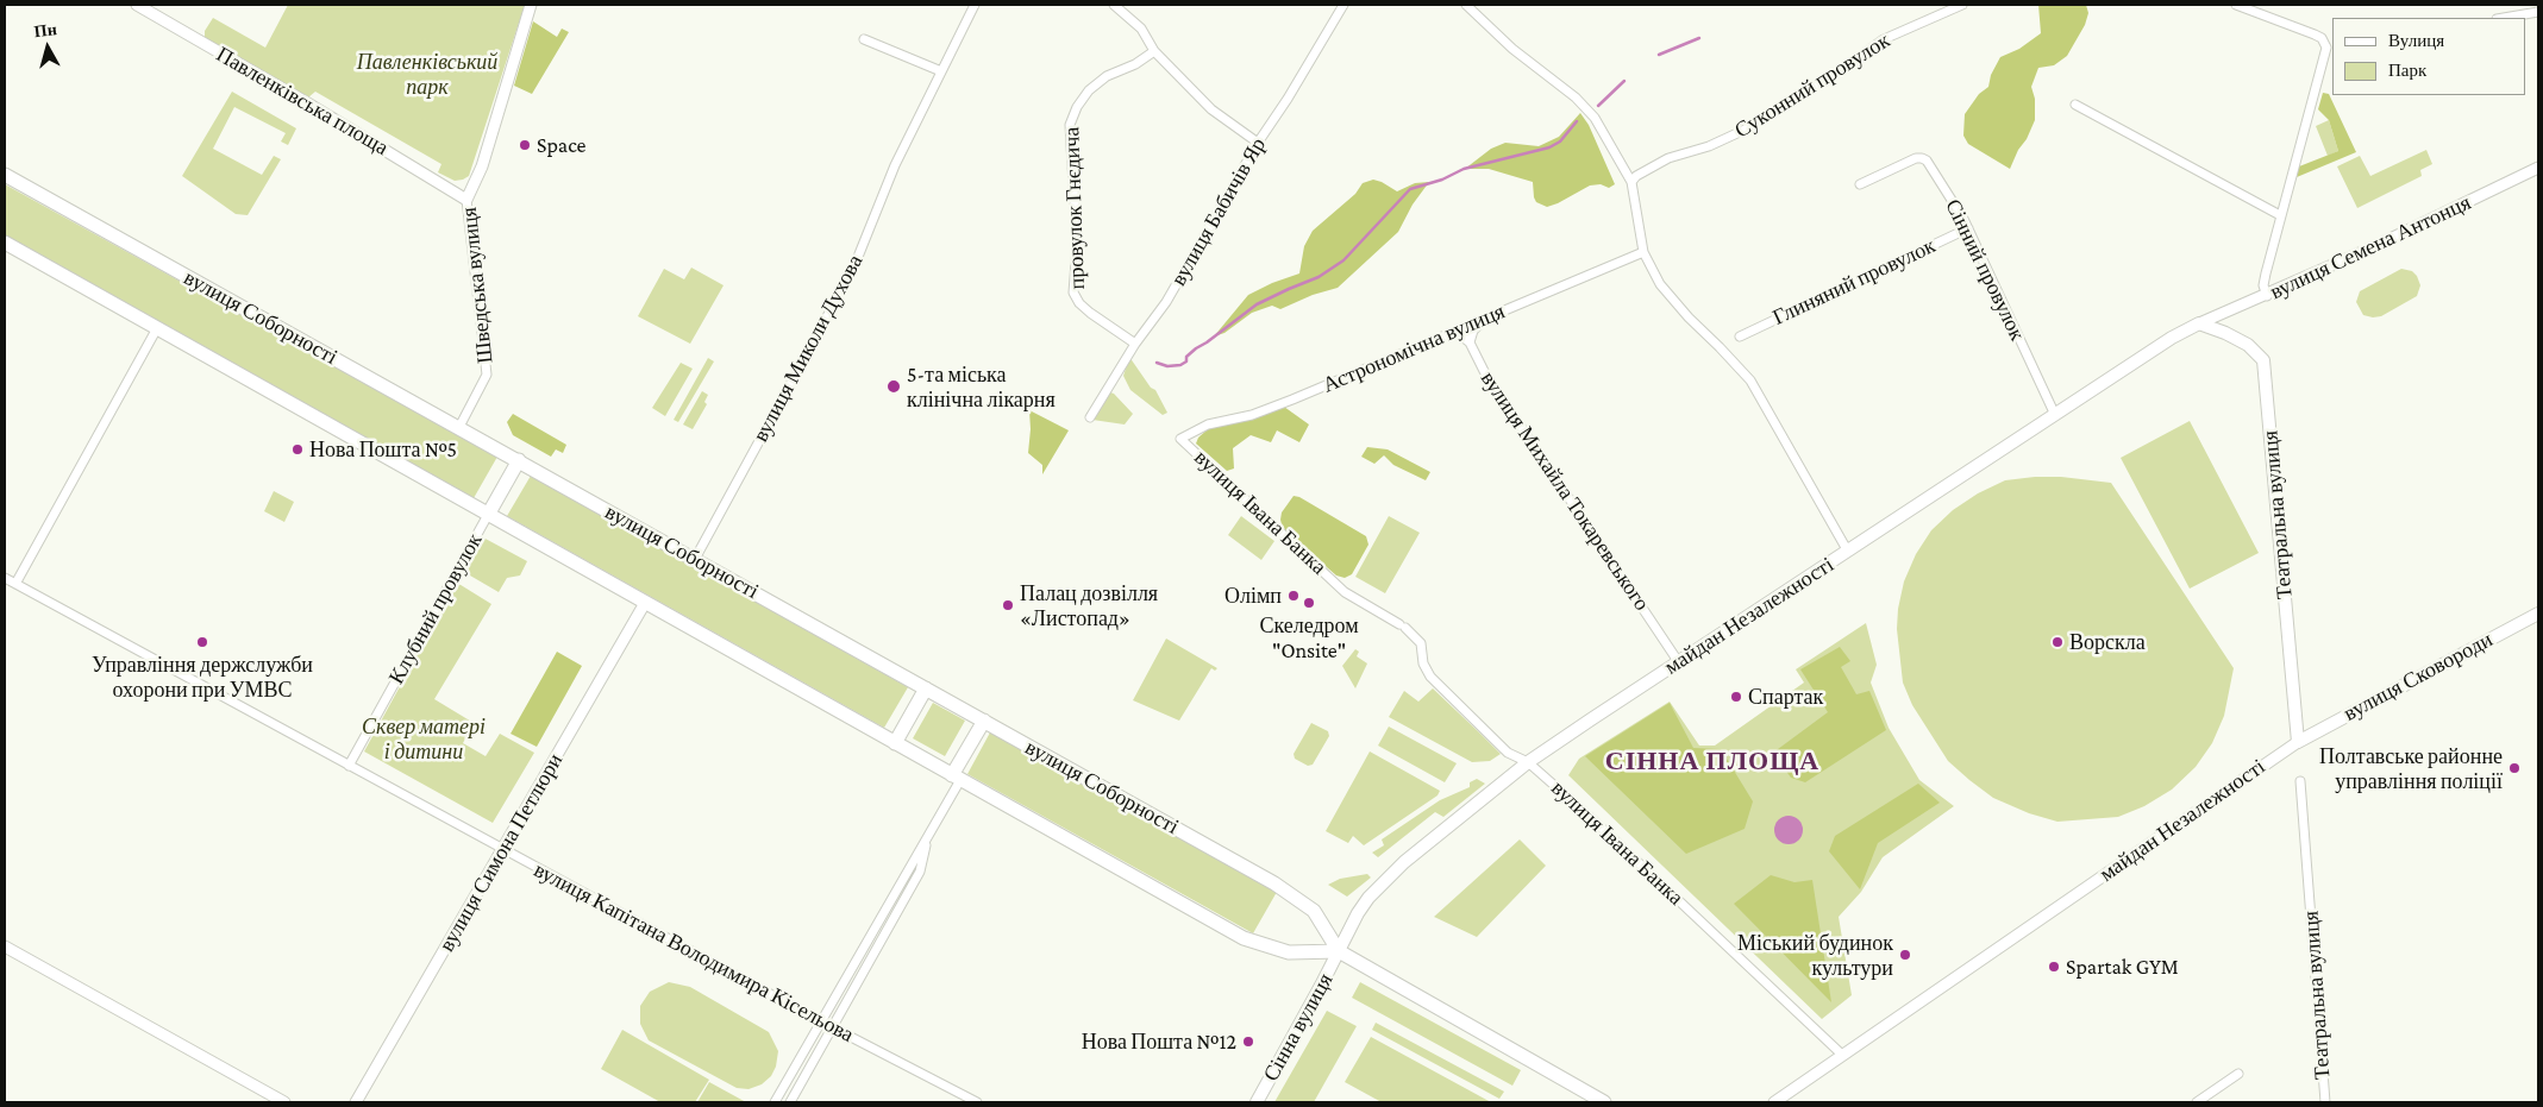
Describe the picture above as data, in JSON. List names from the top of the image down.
{
  "streets": {
    "main road": [
      "вулиця Соборності",
      "Театральна вулиця",
      "майдан Незалежності",
      "вулиця Сковороди",
      "Сінна вулиця"
    ],
    "street": [
      "Суконний провулок",
      "Павленківська площа",
      "провулок Гнєдича",
      "вулиця Бабичів Яр",
      "вулиця Семена Антонця",
      "Сінний провулок",
      "Глиняний провулок",
      "Шведська вулиця",
      "вулиця Миколи Духова",
      "Астрономічна вулиця",
      "вулиця Михайла Токаревського",
      "вулиця Івана Банка",
      "Клубний провулок",
      "вулиця Симона Петлюри",
      "вулиця Капітана Володимира Кісельова"
    ]
  },
  "crossings": [
    ["Павленківська площа", "Шведська вулиця"],
    ["провулок Гнєдича", "вулиця Бабичів Яр"],
    ["вулиця Семена Антонця", "Театральна вулиця"],
    ["вулиця Семена Антонця", "майдан Незалежності"],
    ["Сінний провулок", "Глиняний провулок"],
    ["Сінний провулок", "майдан Незалежності"],
    ["Шведська вулиця", "вулиця Соборності"],
    ["вулиця Соборності", "вулиця Миколи Духова"],
    ["вулиця Соборності", "майдан Незалежності"],
    ["вулиця Соборності", "Сінна вулиця"],
    ["Астрономічна вулиця", "вулиця Івана Банка"],
    ["вулиця Михайла Токаревського", "майдан Незалежності"],
    ["вулиця Івана Банка", "майдан Незалежності"],
    ["Театральна вулиця", "майдан Незалежності"],
    ["Театральна вулиця", "вулиця Сковороди"],
    ["Клубний провулок", "вулиця Капітана Володимира Кісельова"],
    ["майдан Незалежності", "вулиця Сковороди"],
    ["майдан Незалежності", "Сінна вулиця"],
    ["вулиця Симона Петлюри", "вулиця Капітана Володимира Кісельова"]
  ],
  "districts": ["СІННА ПЛОЩА"],
  "parks": ["Павленківський парк", "Сквер матері і дитини"],
  "places": [
    "Space",
    "5-та міська клінічна лікарня",
    "Нова Пошта №5",
    "Олімп",
    "Скеледром \"Onsite\"",
    "Палац дозвілля «Листопад»",
    "Управління держслужби охорони при УМВС",
    "Ворскла",
    "Спартак",
    "Полтавське районне управління поліції",
    "Міський будинок культури",
    "Spartak GYM",
    "Нова Пошта №12"
  ],
  "legend": ["Вулиця", "Парк"],
  "north": "top"
}
